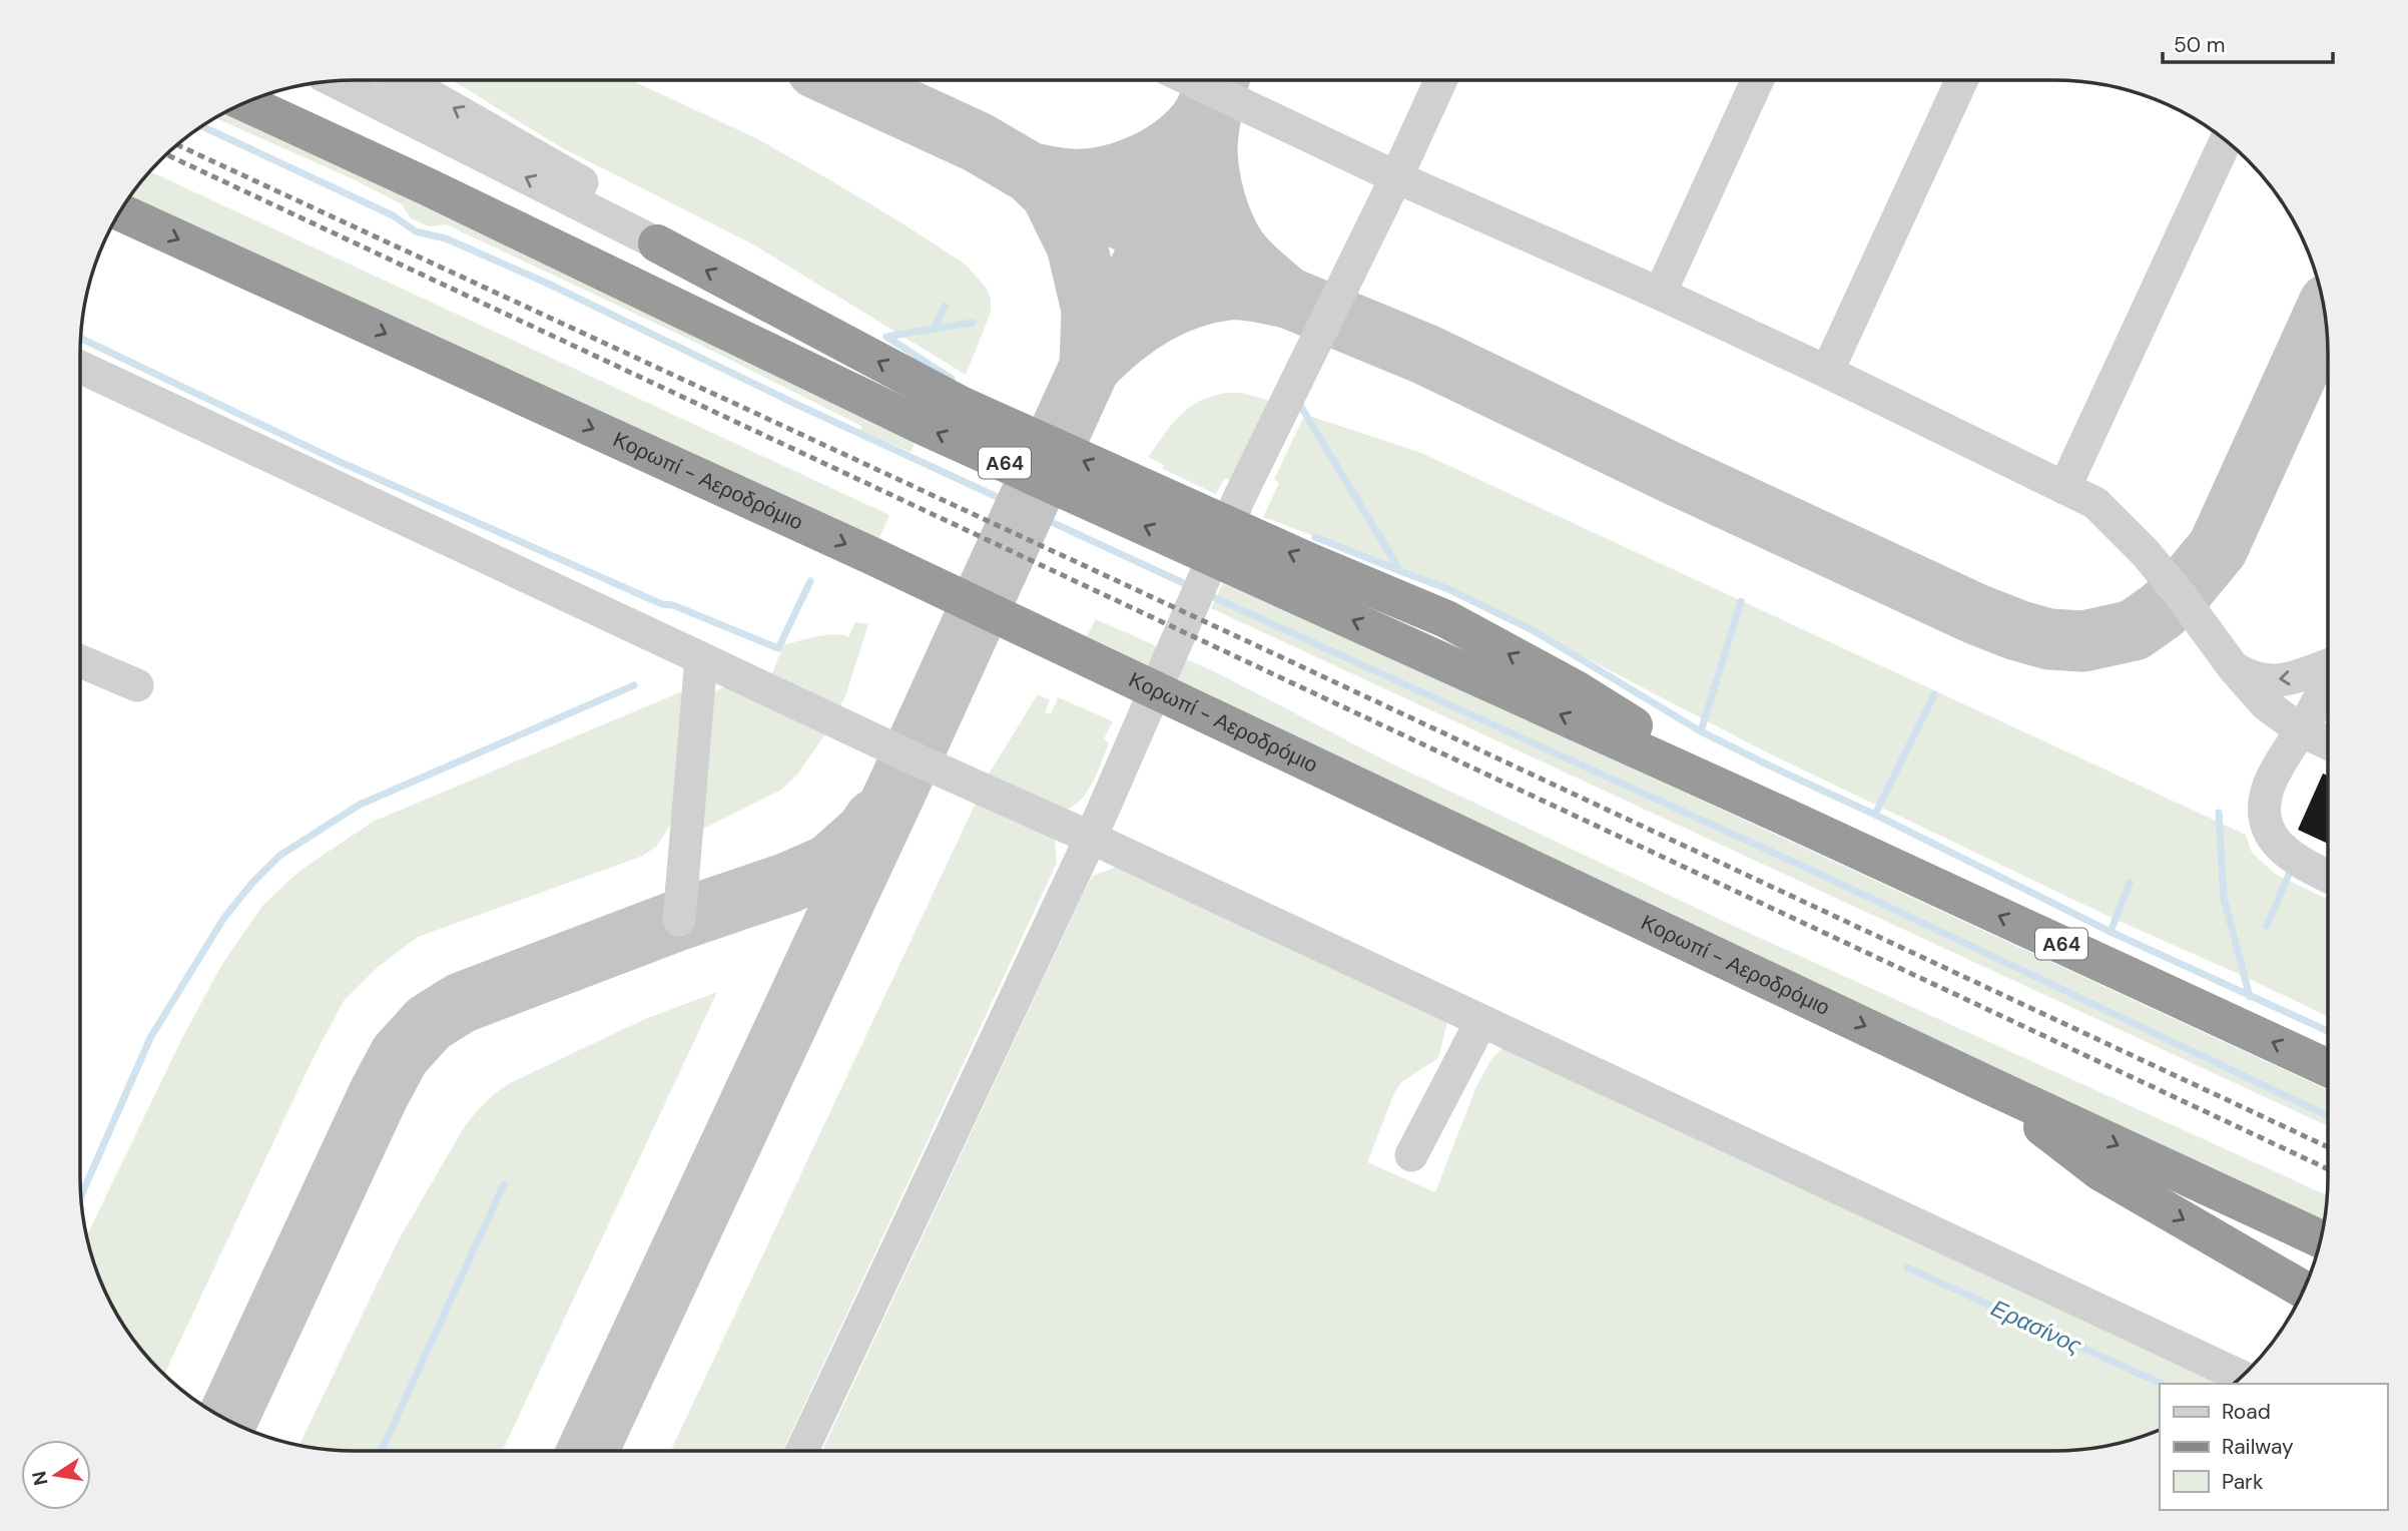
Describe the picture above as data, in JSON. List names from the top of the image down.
{
  "streets": {
    "highway": ["Α64", "Κορωπί - Αεροδρόμιο"]
  },
  "water": ["Ερασίνος"],
  "legend": ["Road", "Railway", "Park"],
  "scale_bar": "50 m",
  "north": "left"
}
